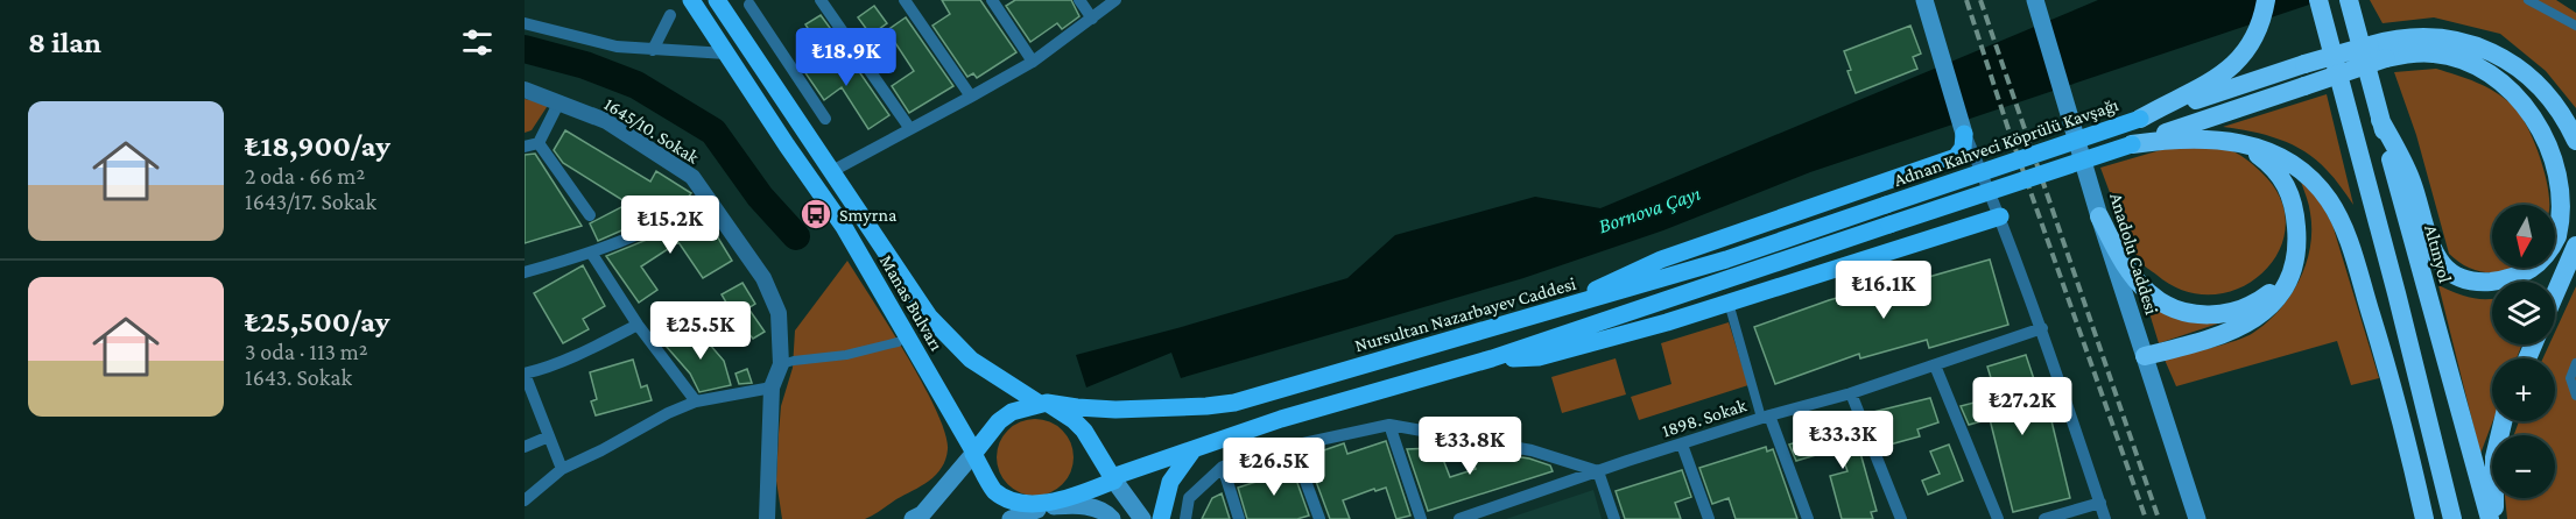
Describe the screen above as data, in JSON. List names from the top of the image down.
{
  "streets": {
    "highway": ["Altınyol"],
    "main road": [
      "Adnan Kahveci Köprülü Kavşağı",
      "Anadolu Caddesi",
      "Manas Bulvarı",
      "Nursultan Nazarbayev Caddesi"
    ],
    "street": ["1645/10. Sokak", "1898. Sokak"]
  },
  "crossings": [
    ["Adnan Kahveci Köprülü Kavşağı", "Nursultan Nazarbayev Caddesi"],
    ["Manas Bulvarı", "Nursultan Nazarbayev Caddesi"]
  ],
  "water": ["Bornova Çayı"],
  "places": {
    "bus stop": ["Smyrna"]
  },
  "north": "bottom",
  "page": {
    "heading": "8 ilan",
    "price": [
      "₺18.9K",
      "₺15.2K",
      "₺16.1K",
      "₺25.5K",
      "₺27.2K",
      "₺33.3K",
      "₺33.8K",
      "₺26.5K"
    ],
    "list": [
      {
        "name": "₺18,900/ay",
        "note": "2 oda · 66 m² · 1643/17. Sokak"
      },
      {
        "name": "₺25,500/ay",
        "note": "3 oda · 113 m² · 1643. Sokak"
      }
    ],
    "map_buttons": ["+", "−"]
  }
}
